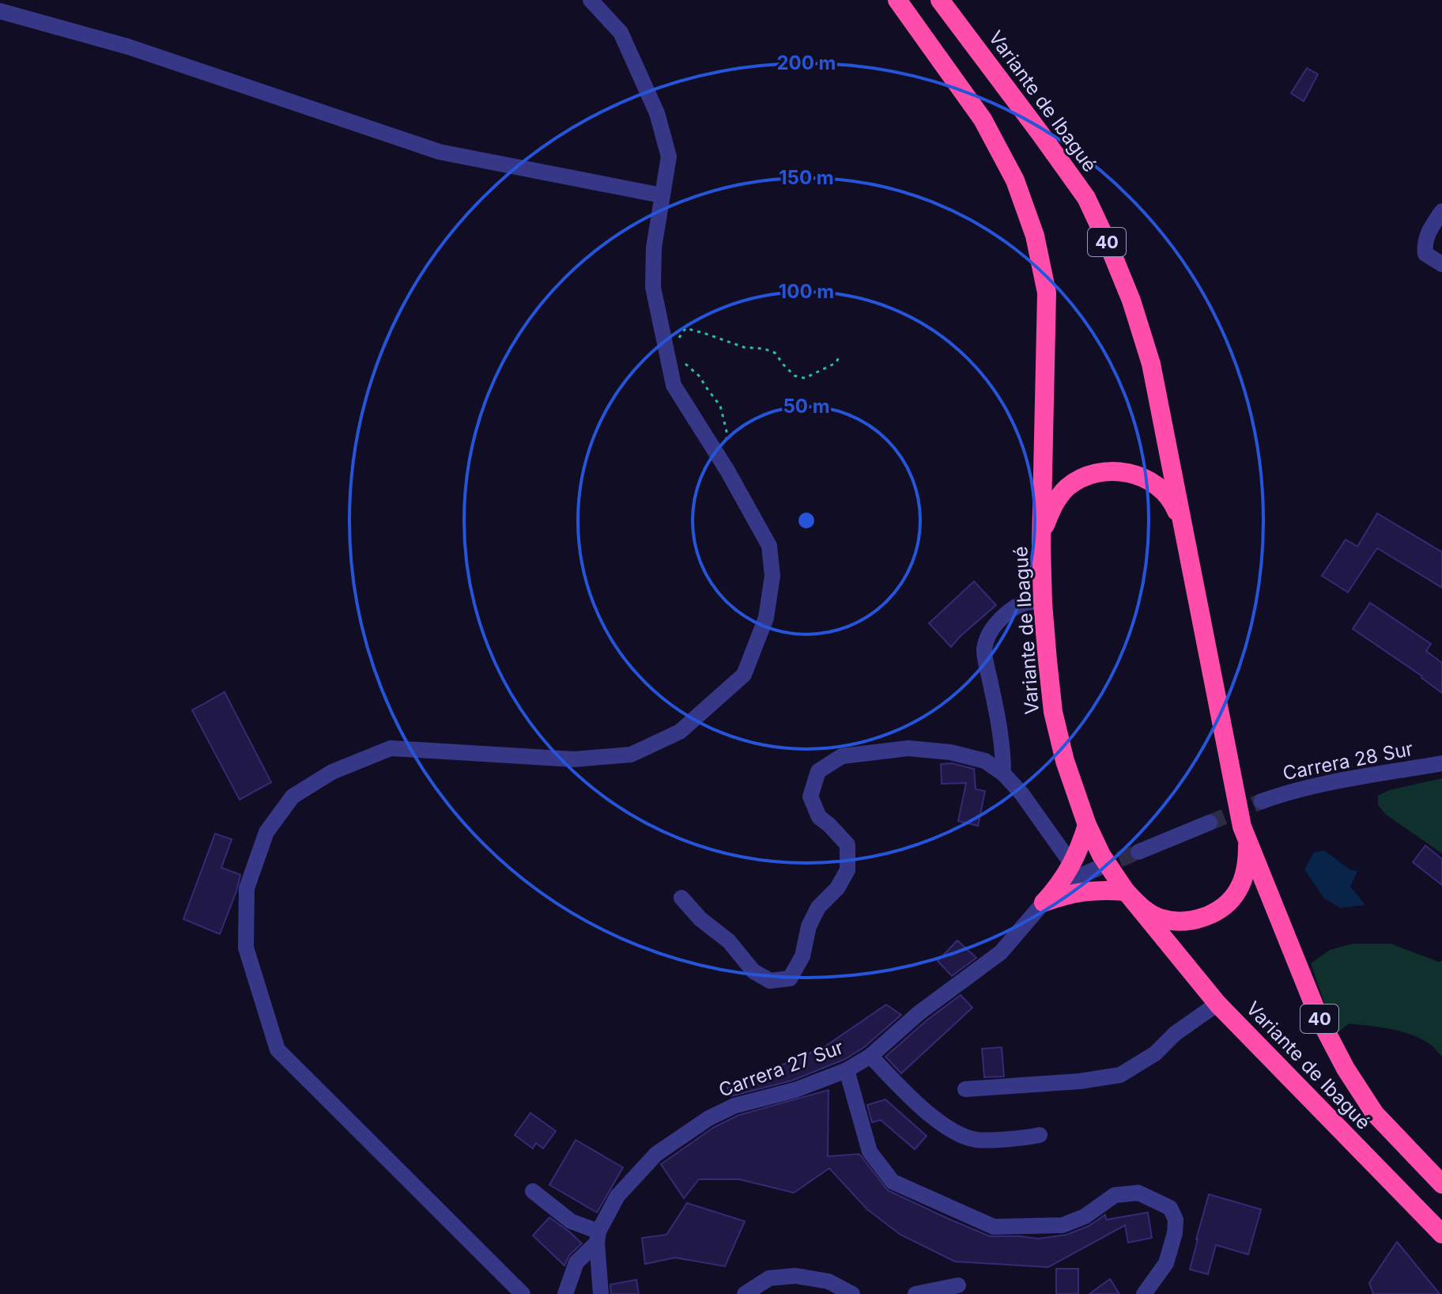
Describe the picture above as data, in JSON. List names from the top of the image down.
{
  "streets": {
    "highway": ["Variante de Ibagué", "40"],
    "street": ["Carrera 28 Sur", "Carrera 27 Sur"]
  },
  "rings": [
    "200 m",
    "150 m",
    "100 m",
    "50 m"
  ]
}
